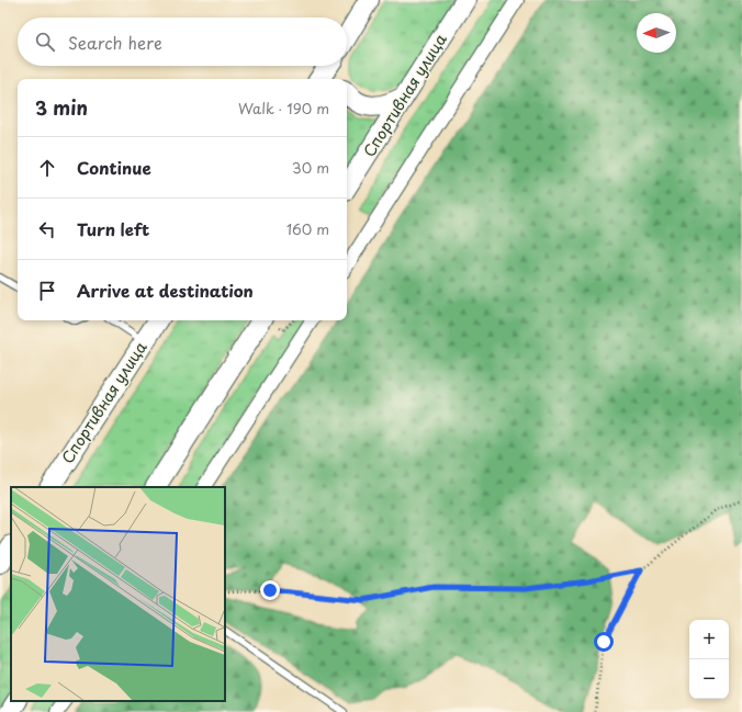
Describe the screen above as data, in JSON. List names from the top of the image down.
{
  "streets": {
    "main road": ["Спортивная улица"]
  },
  "north": "left",
  "page": {
    "search": "Search here",
    "heading": ["3 min", "Walk · 190 m"],
    "list": [
      ["Continue", "30 m"],
      ["Turn left", "160 m"],
      "Arrive at destination"
    ],
    "map_buttons": ["+", "−"]
  }
}
